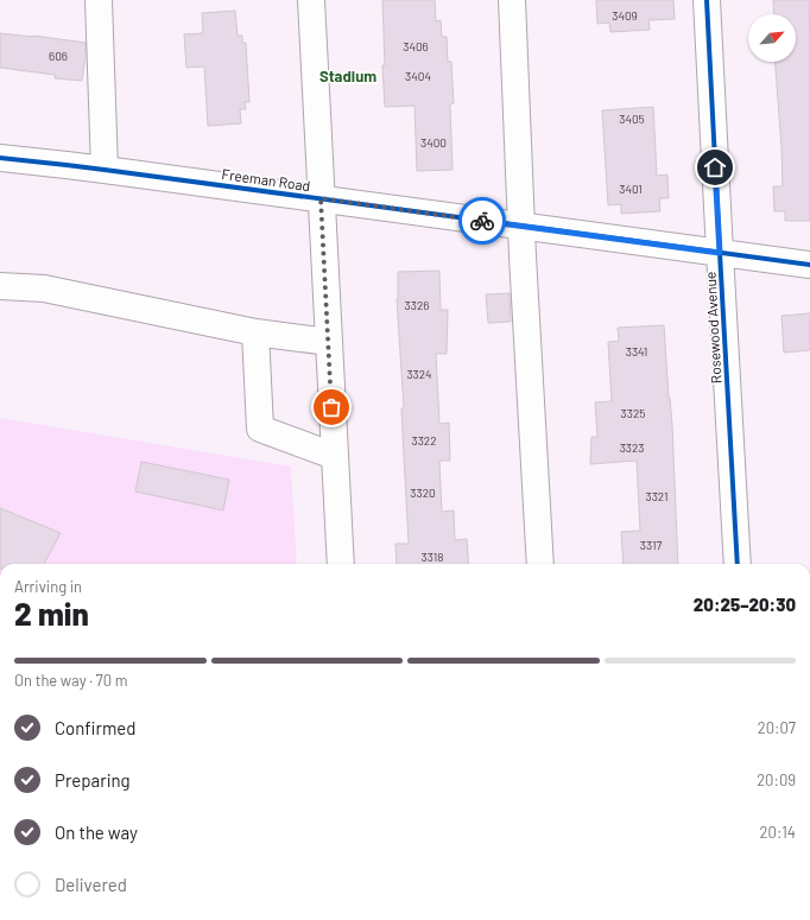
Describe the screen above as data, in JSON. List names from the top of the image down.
{
  "streets": {
    "street": ["Freeman Road", "Rosewood Avenue"]
  },
  "crossings": [
    ["Freeman Road", "Rosewood Avenue"]
  ],
  "districts": ["Stadium"],
  "house_numbers": [
    "3409",
    "3406",
    "606",
    "3404",
    "3405",
    "3400",
    "3401",
    "3326",
    "3341",
    "3324",
    "3325",
    "3322",
    "3323",
    "3320",
    "3321",
    "3317",
    "3318"
  ],
  "north": "top right",
  "page": {
    "heading": ["2 min", "Arriving in", "20:25–20:30"],
    "bar": "On the way · 70 m",
    "list": [
      ["Confirmed", "20:07"],
      ["Preparing", "20:09"],
      ["On the way", "20:14"],
      "Delivered"
    ]
  }
}
